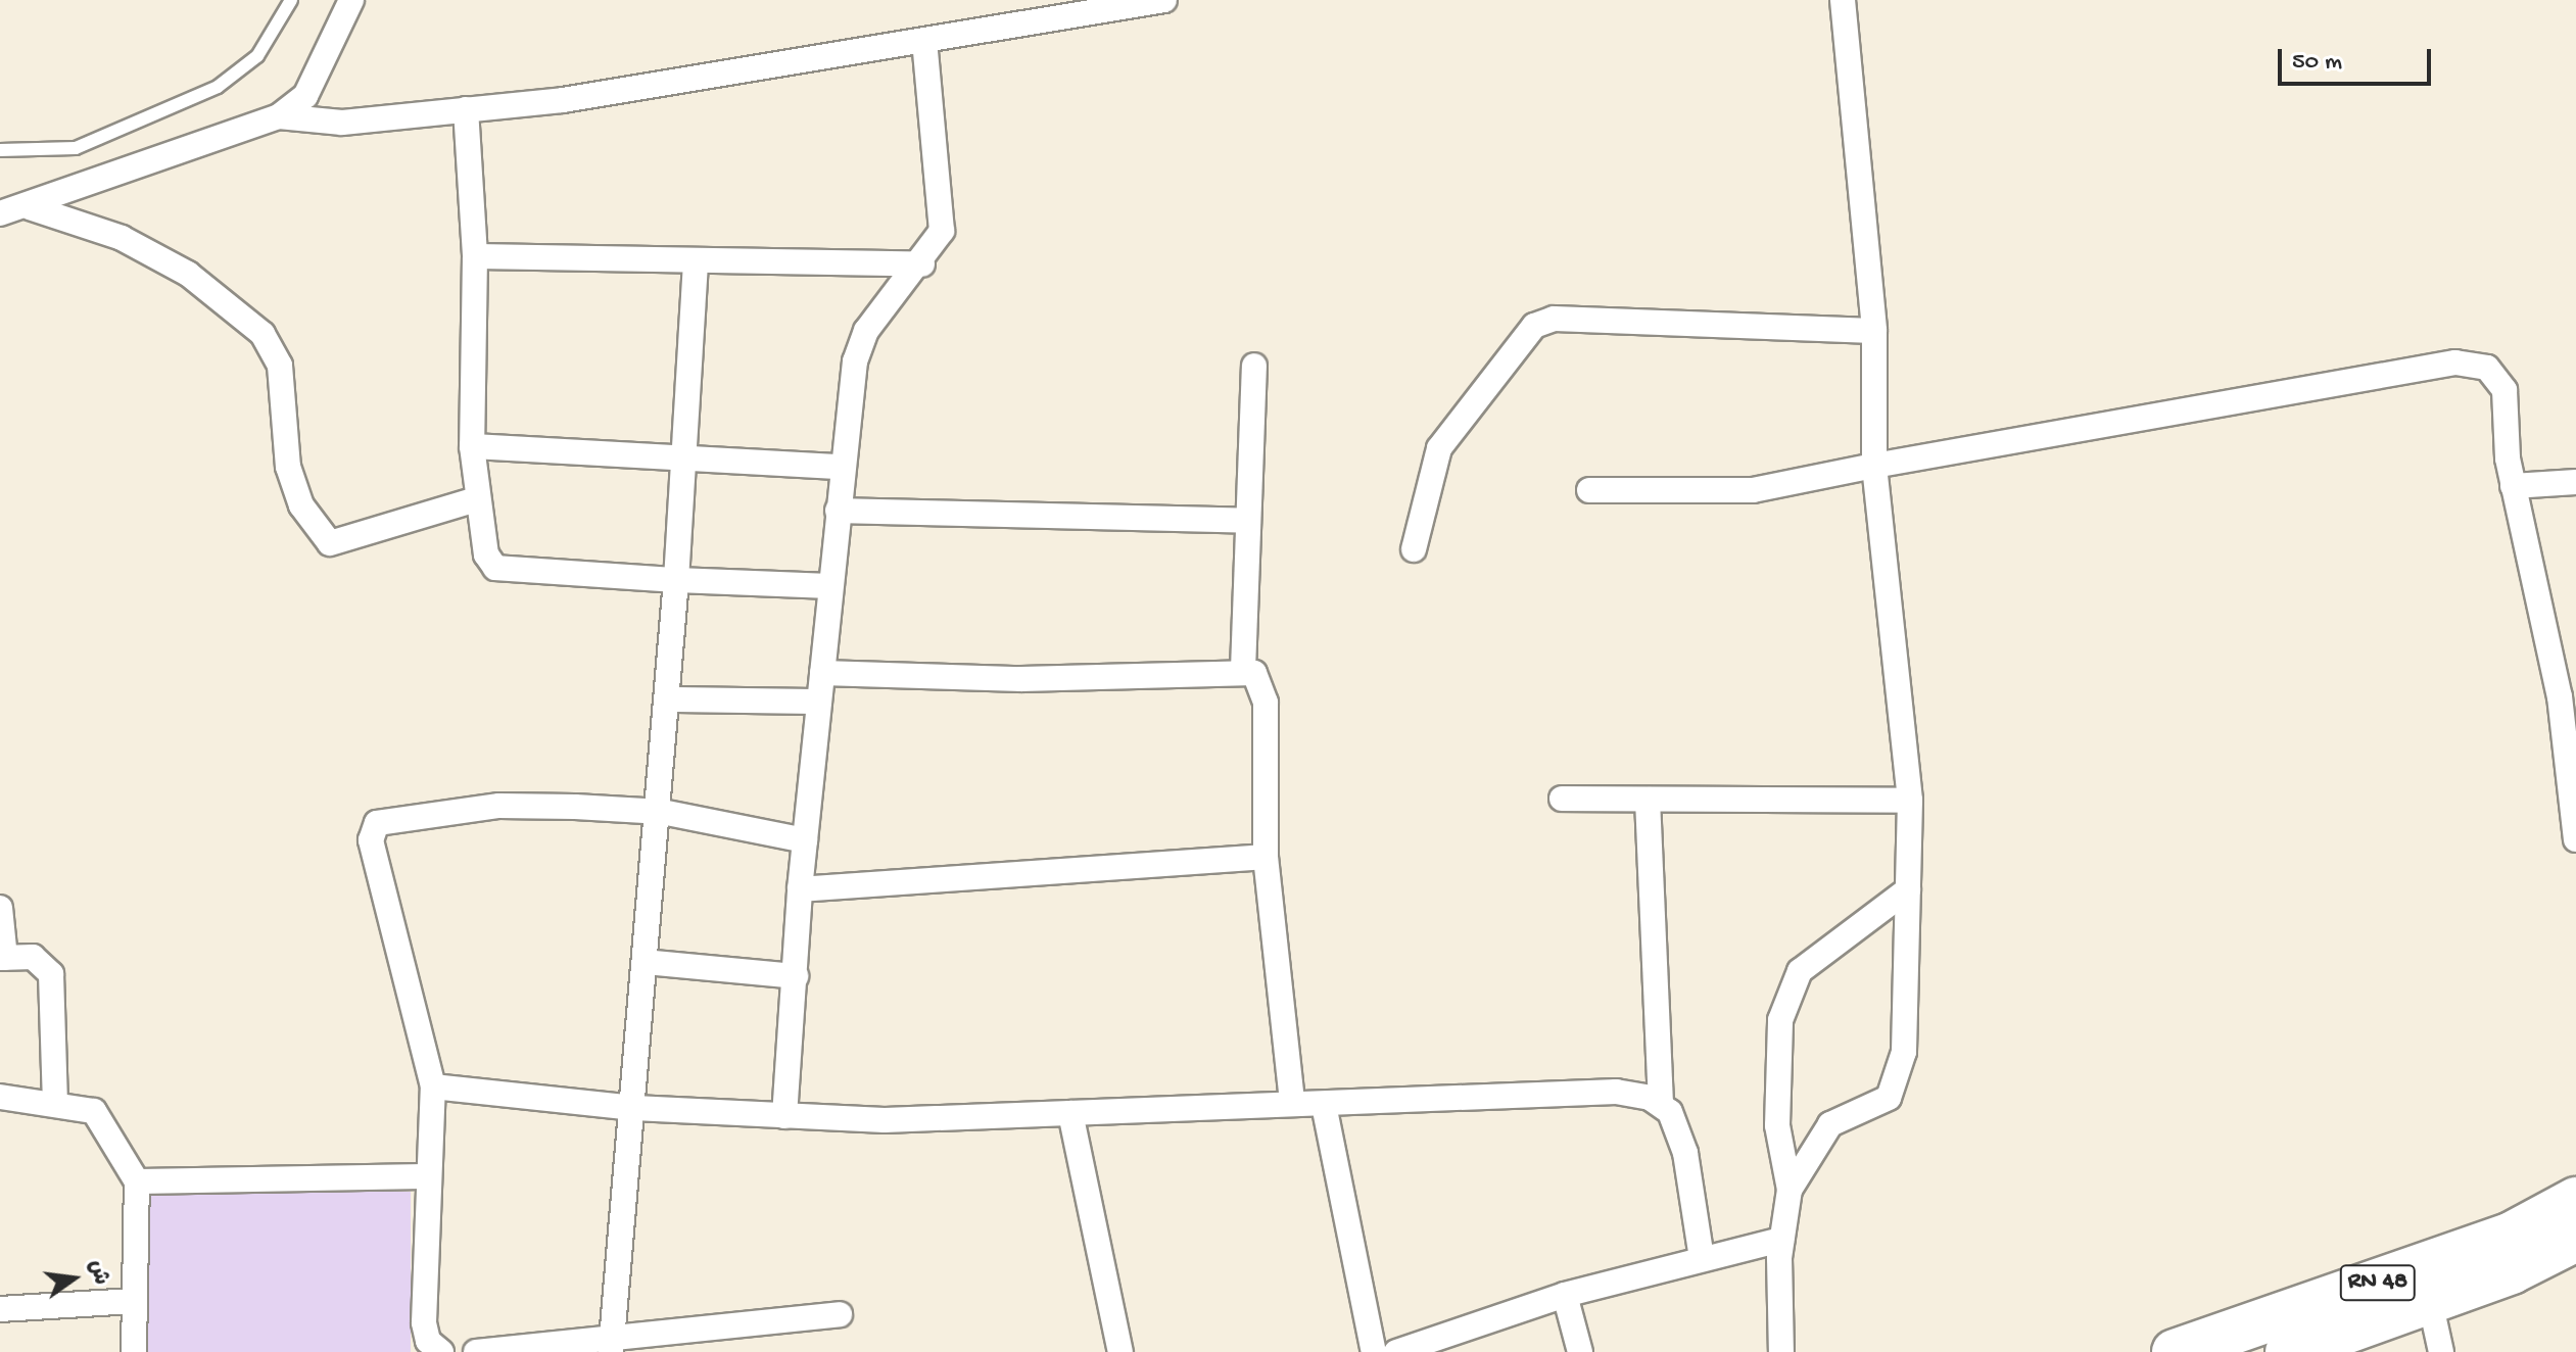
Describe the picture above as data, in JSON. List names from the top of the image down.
{
  "streets": {
    "highway": ["RN 48"]
  },
  "scale_bar": "50 m",
  "north": "right"
}
